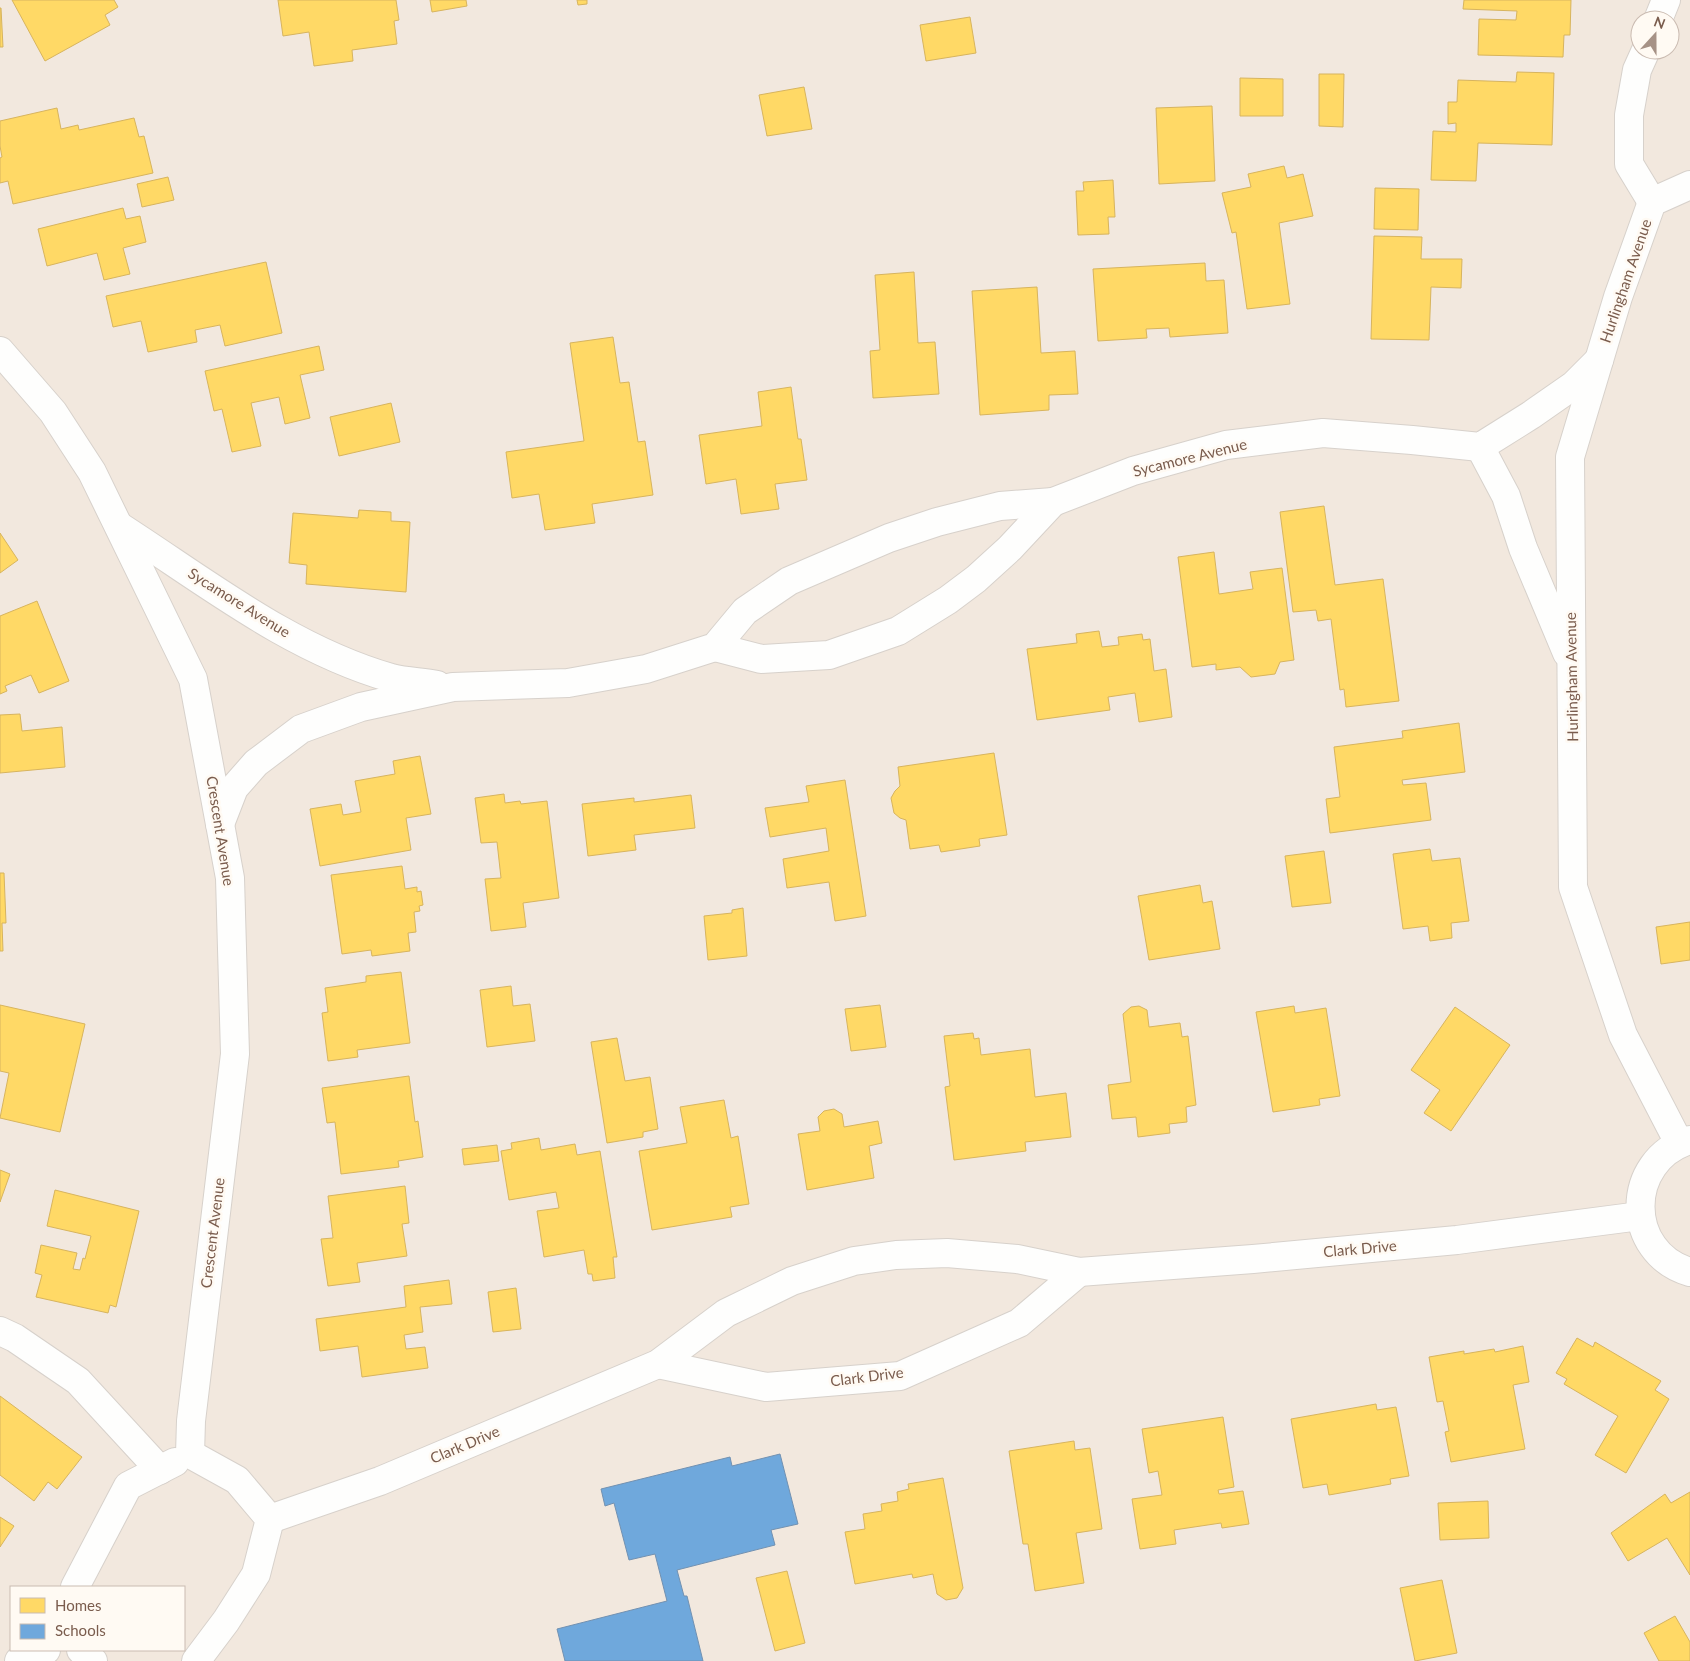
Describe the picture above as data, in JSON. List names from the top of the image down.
{
  "streets": {
    "street": [
      "Hurlingham Avenue",
      "Sycamore Avenue",
      "Crescent Avenue",
      "Clark Drive"
    ]
  },
  "crossings": [
    ["Sycamore Avenue", "Crescent Avenue"]
  ],
  "legend": ["Homes", "Schools"],
  "north": "top"
}
